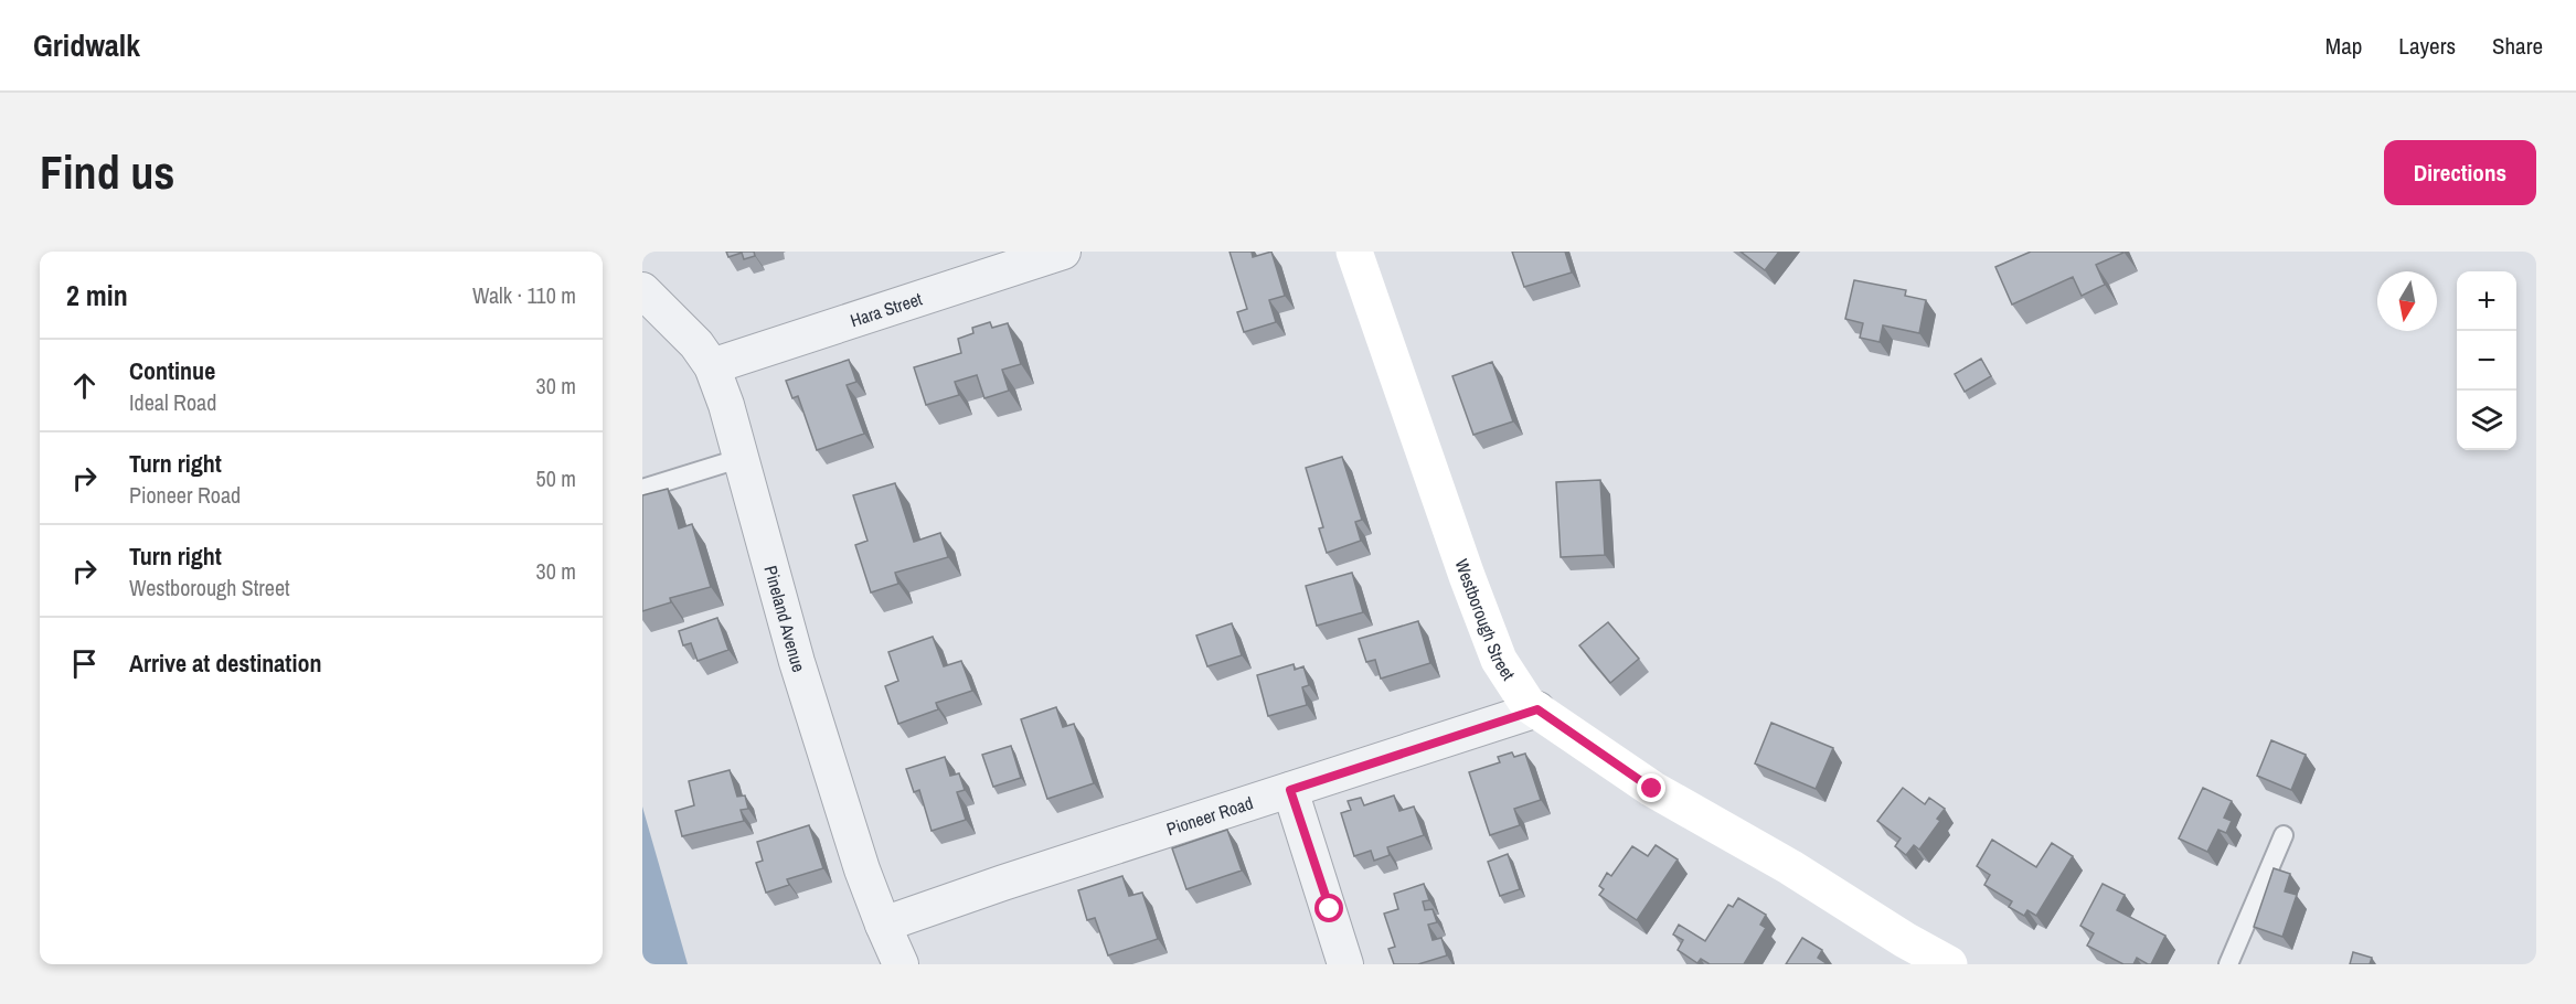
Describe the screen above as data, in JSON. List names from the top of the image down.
{
  "streets": {
    "street": [
      "Hara Street",
      "Pineland Avenue",
      "Westborough Street",
      "Pioneer Road"
    ]
  },
  "crossings": [
    ["Hara Street", "Pineland Avenue"],
    ["Pineland Avenue", "Pioneer Road"],
    ["Westborough Street", "Pioneer Road"]
  ],
  "north": "bottom",
  "page": {
    "header": "Gridwalk",
    "nav": ["Map", "Layers", "Share"],
    "buttons": "Directions",
    "title": "Find us",
    "heading": ["2 min", "Walk · 110 m"],
    "map_buttons": ["+", "−"],
    "list": [
      ["Continue", "Ideal Road", "30 m"],
      ["Turn right", "Pioneer Road", "50 m"],
      ["Turn right", "Westborough Street", "30 m"],
      "Arrive at destination"
    ]
  }
}
